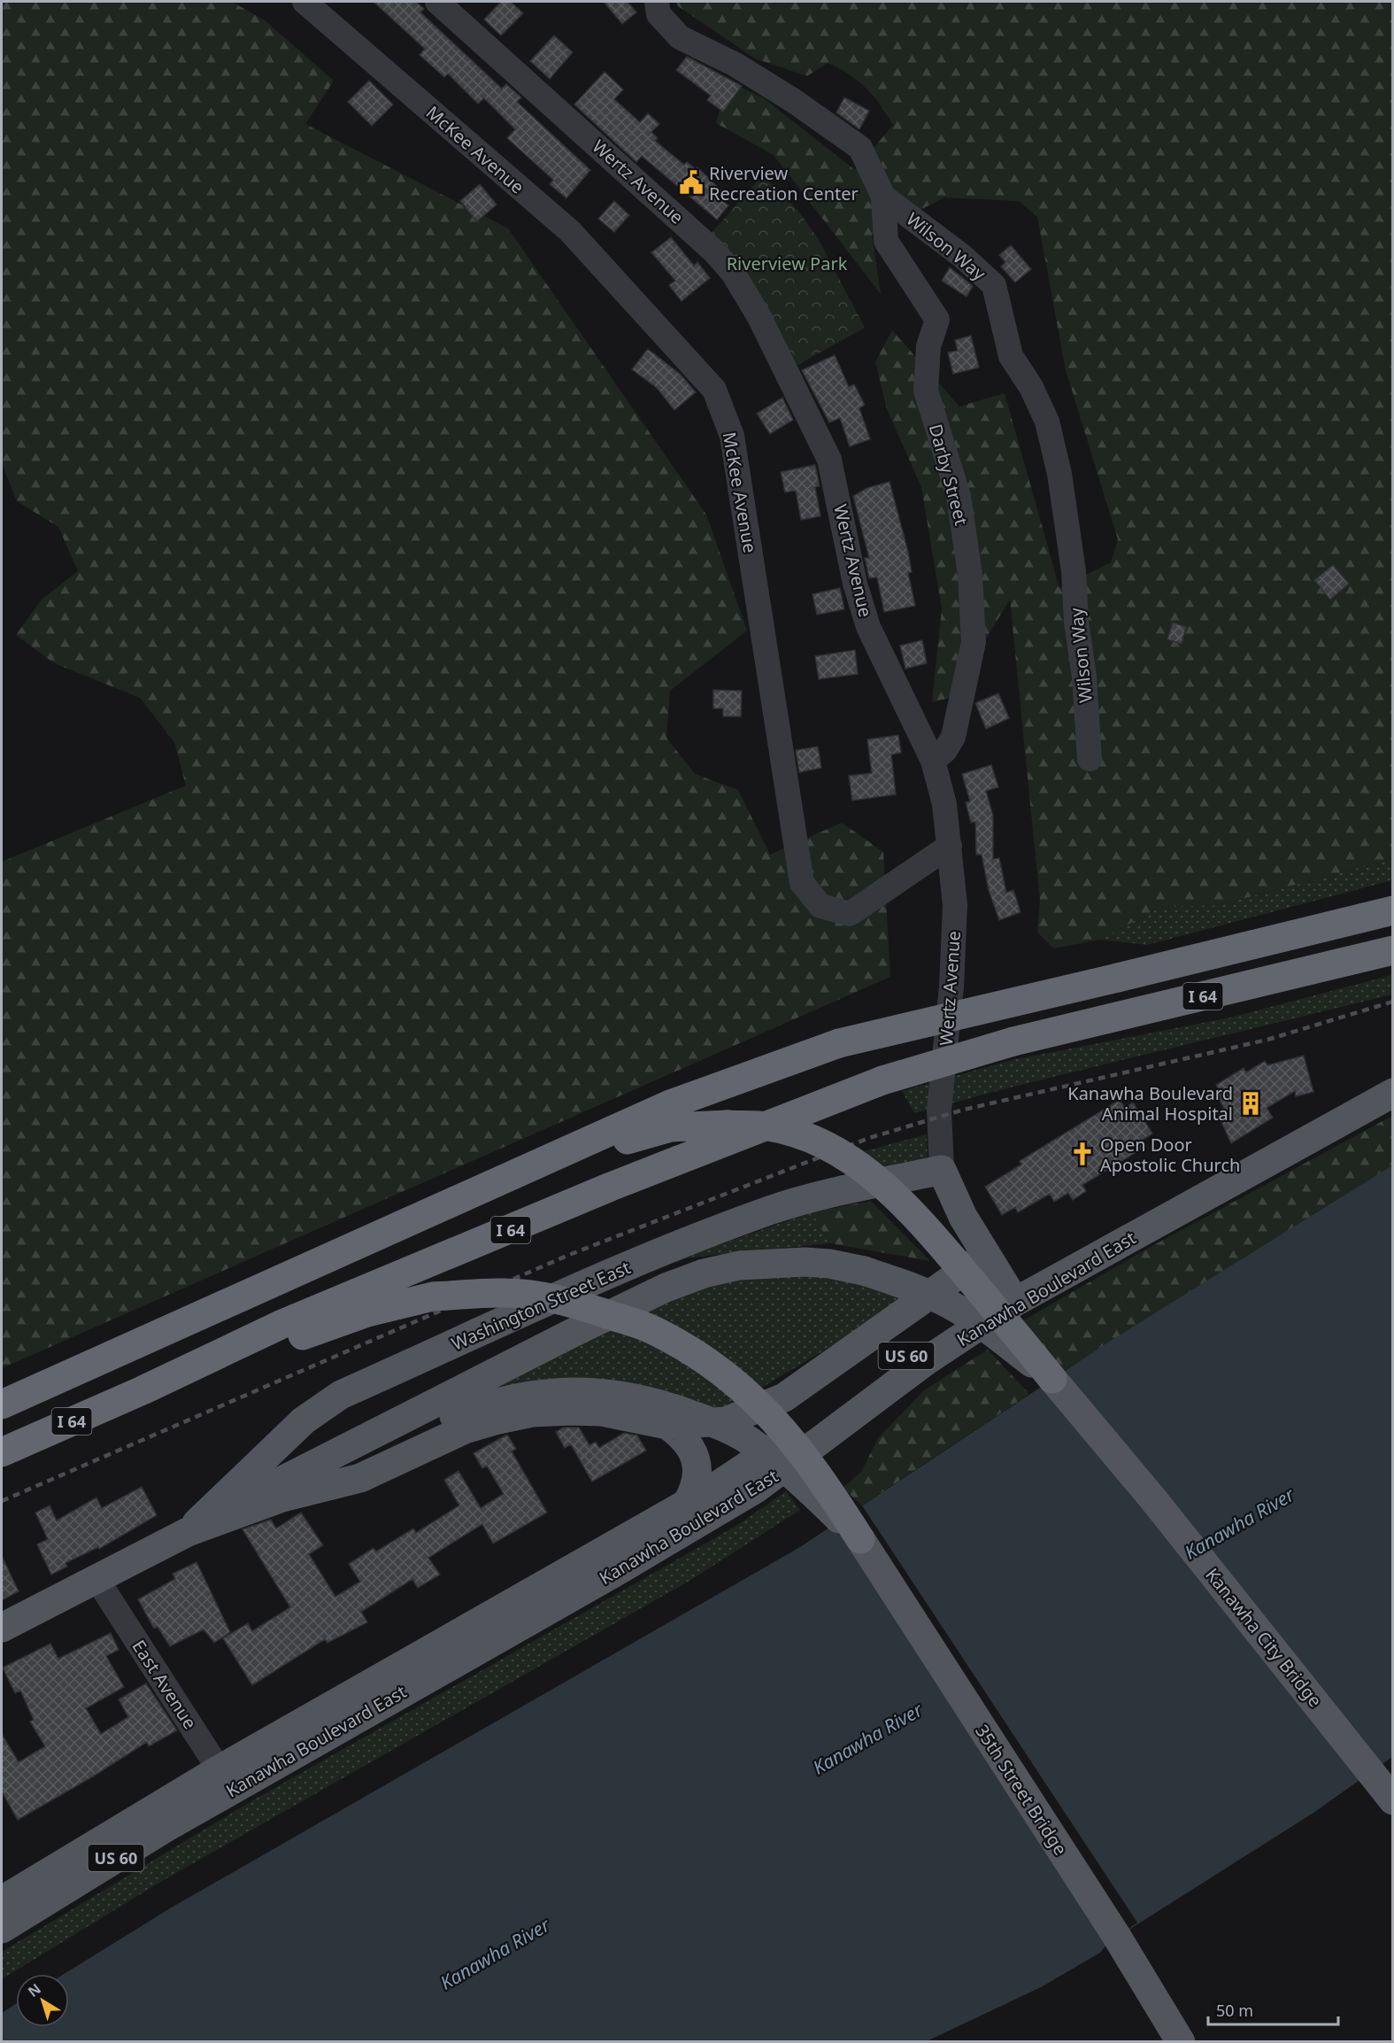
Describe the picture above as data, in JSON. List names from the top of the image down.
{
  "streets": {
    "highway": ["I 64"],
    "main road": [
      "Wertz Avenue",
      "Kanawha Boulevard East",
      "Washington Street East",
      "US 60",
      "Kanawha City Bridge",
      "35th Street Bridge"
    ],
    "street": [
      "McKee Avenue",
      "Wilson Way",
      "Darby Street",
      "East Avenue"
    ]
  },
  "crossings": [
    ["McKee Avenue", "Wertz Avenue"],
    ["Wertz Avenue", "Darby Street"],
    ["Wertz Avenue", "Kanawha Boulevard East"],
    ["Wertz Avenue", "Washington Street East"],
    ["Wilson Way", "Darby Street"],
    ["Kanawha Boulevard East", "East Avenue"],
    ["Washington Street East", "Kanawha City Bridge"],
    ["Washington Street East", "East Avenue"],
    ["Washington Street East", "35th Street Bridge"]
  ],
  "water": ["Kanawha River"],
  "parks": ["Riverview Park"],
  "places": {
    "public building": ["Riverview Recreation Center"],
    "building": ["Kanawha Boulevard Animal Hospital"],
    "church": ["Open Door Apostolic Church"]
  },
  "scale_bar": "50 m",
  "north": "top left"
}
